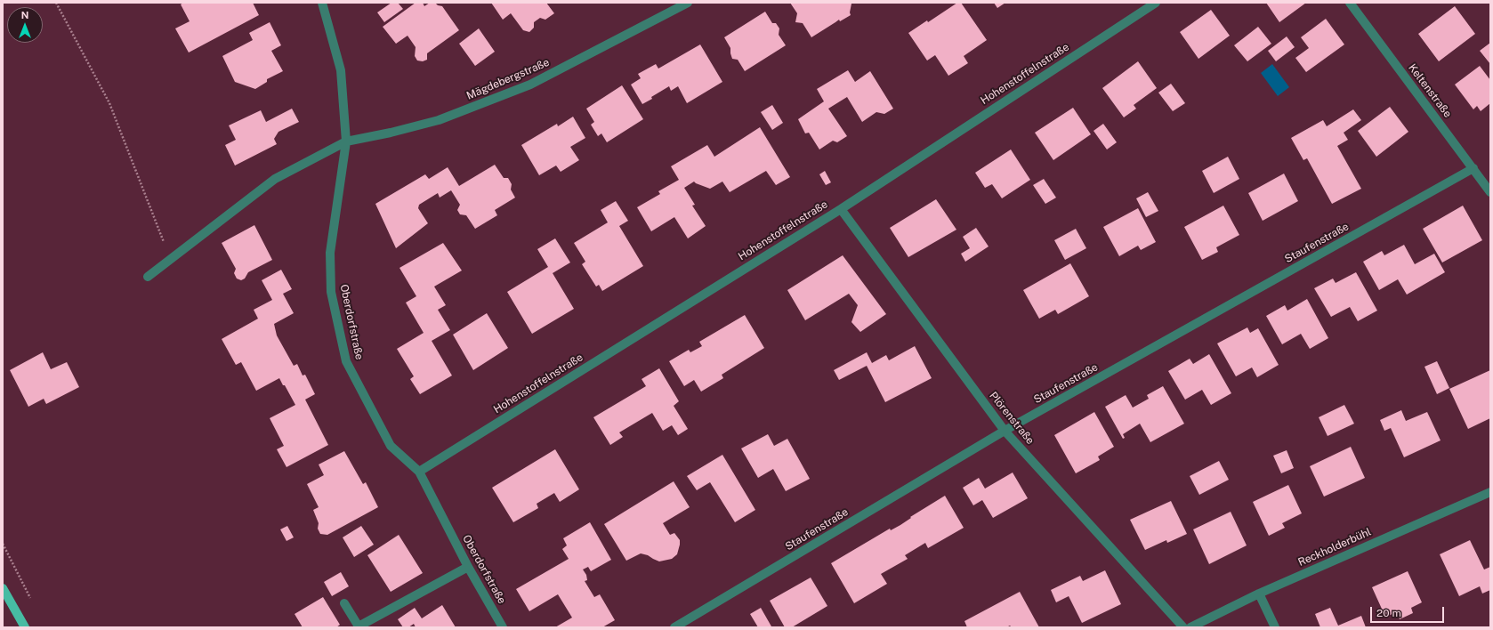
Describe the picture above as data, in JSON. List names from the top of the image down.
{
  "streets": {
    "street": [
      "Hohenstoffelnstraße",
      "Mägdebergstraße",
      "Keltenstraße",
      "Staufenstraße",
      "Oberdorfstraße",
      "Plörenstraße",
      "Reckholderbühl"
    ]
  },
  "crossings": [
    ["Hohenstoffelnstraße", "Oberdorfstraße"],
    ["Hohenstoffelnstraße", "Plörenstraße"],
    ["Mägdebergstraße", "Oberdorfstraße"],
    ["Keltenstraße", "Staufenstraße"],
    ["Staufenstraße", "Plörenstraße"]
  ],
  "scale_bar": "20 m",
  "north": "top"
}
